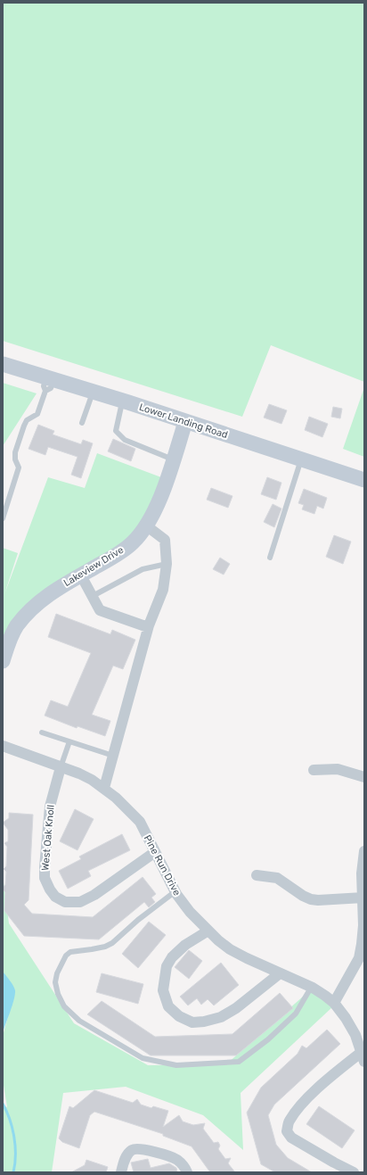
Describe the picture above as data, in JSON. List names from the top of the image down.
{
  "streets": {
    "main road": ["Lower Landing Road", "Lakeview Drive"],
    "street": ["West Oak Knoll", "Pine Run Drive"]
  },
  "crossings": [
    ["Lower Landing Road", "Lakeview Drive"],
    ["West Oak Knoll", "Pine Run Drive"]
  ]
}
